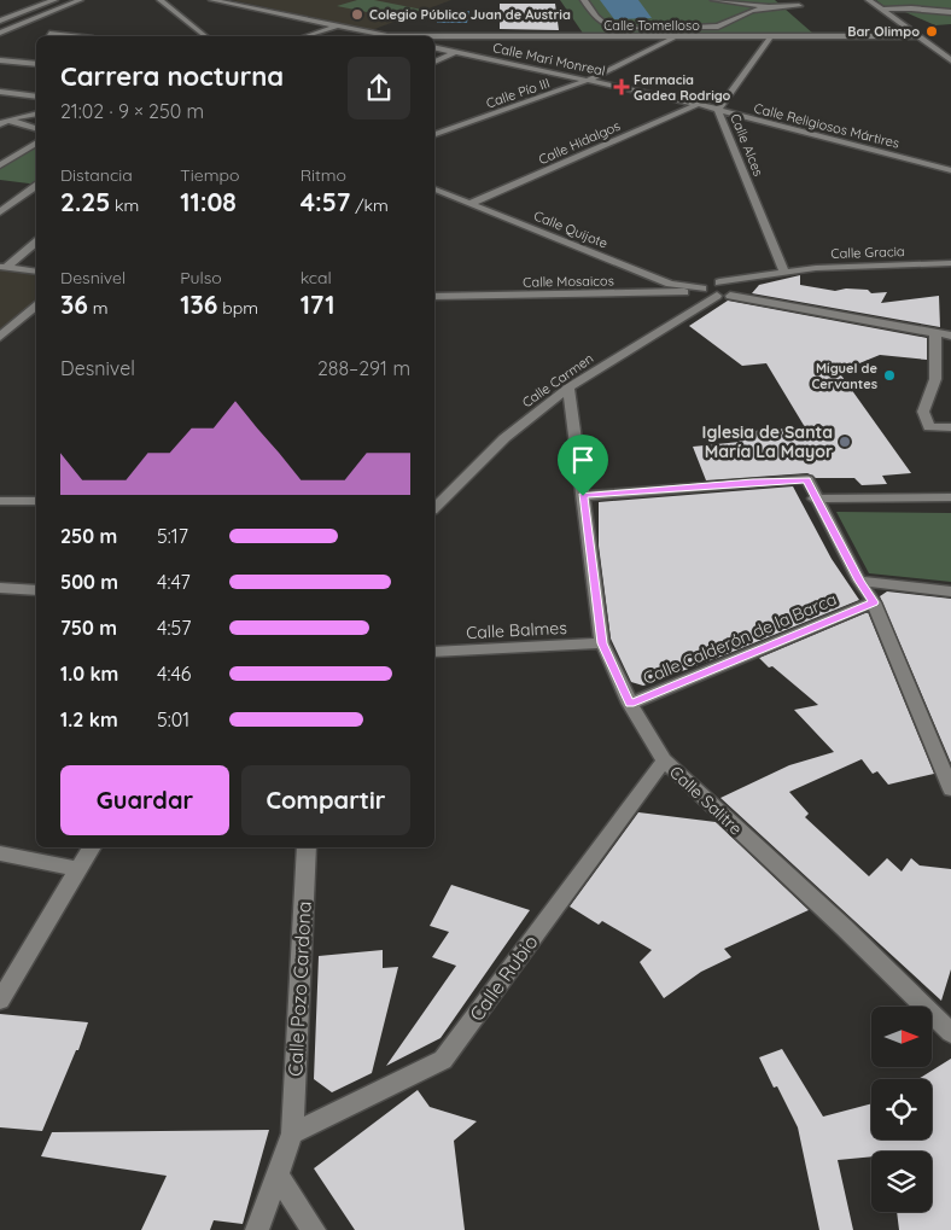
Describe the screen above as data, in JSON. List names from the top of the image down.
{
  "streets": {
    "street": [
      "Calle Tomelloso",
      "Calle Mari Monreal",
      "Calle Pío III",
      "Calle Religiosos Mártires",
      "Calle Hidalgos",
      "Calle Alces",
      "Calle Quijote",
      "Calle Gracia",
      "Calle Mosaicos",
      "Calle Carmen",
      "Calle Balmes",
      "Calle Calderón de la Barca",
      "Calle Salitre",
      "Calle Rubio",
      "Calle Pozo Cardona"
    ]
  },
  "crossings": [
    ["Calle Tomelloso", "Calle Pío III"],
    ["Calle Tomelloso", "Calle Alces"],
    ["Calle Mari Monreal", "Calle Pío III"],
    ["Calle Mari Monreal", "Calle Religiosos Mártires"],
    ["Calle Mari Monreal", "Calle Hidalgos"],
    ["Calle Religiosos Mártires", "Calle Hidalgos"],
    ["Calle Religiosos Mártires", "Calle Alces"],
    ["Calle Hidalgos", "Calle Quijote"],
    ["Calle Alces", "Calle Gracia"],
    ["Calle Quijote", "Calle Gracia"],
    ["Calle Quijote", "Calle Mosaicos"],
    ["Calle Quijote", "Calle Carmen"],
    ["Calle Gracia", "Calle Mosaicos"],
    ["Calle Gracia", "Calle Carmen"],
    ["Calle Mosaicos", "Calle Carmen"],
    ["Calle Carmen", "Calle Salitre"],
    ["Calle Balmes", "Calle Salitre"],
    ["Calle Calderón de la Barca", "Calle Salitre"],
    ["Calle Salitre", "Calle Rubio"],
    ["Calle Rubio", "Calle Pozo Cardona"]
  ],
  "places": {
    "other": [
      "Colegio Público Juan de Austria",
      "Bar Olimpo",
      "Miguel de Cervantes",
      "Iglesia de Santa María La Mayor"
    ],
    "health": ["Farmacia Gadea Rodrigo"]
  },
  "north": "right",
  "page": {
    "heading": ["Carrera nocturna", "21:02 · 9 × 250 m"],
    "stats": [
      ["Distancia", "2.25 km"],
      ["Tiempo", "11:08"],
      ["Ritmo", "4:57 /km"],
      ["Desnivel", "36 m"],
      ["Pulso", "136 bpm"],
      ["kcal", "171"]
    ],
    "chart": ["Desnivel", "288–291 m"],
    "list": [
      {
        "name": "250 m",
        "note": "5:17"
      },
      {
        "name": "500 m",
        "note": "4:47"
      },
      {
        "name": "750 m",
        "note": "4:57"
      },
      {
        "name": "1.0 km",
        "note": "4:46"
      },
      {
        "name": "1.2 km",
        "note": "5:01"
      }
    ],
    "buttons": ["Guardar", "Compartir"]
  }
}
